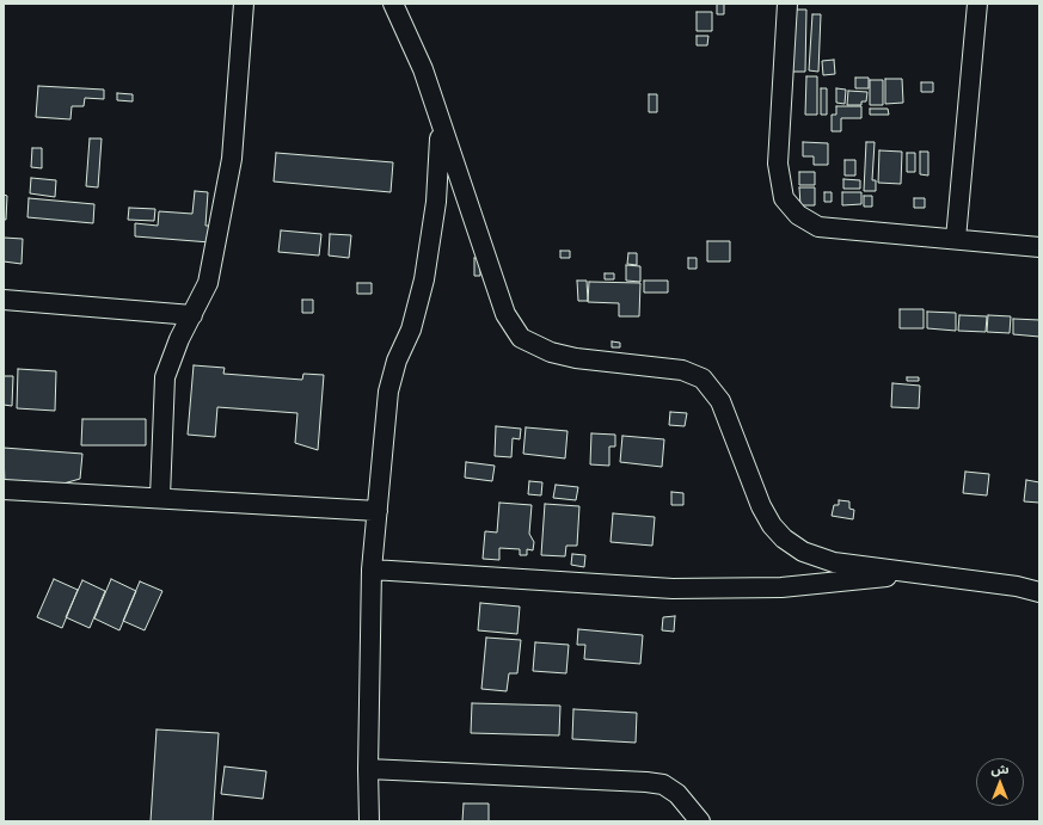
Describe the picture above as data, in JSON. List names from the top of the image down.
{
  "north": "top"
}
